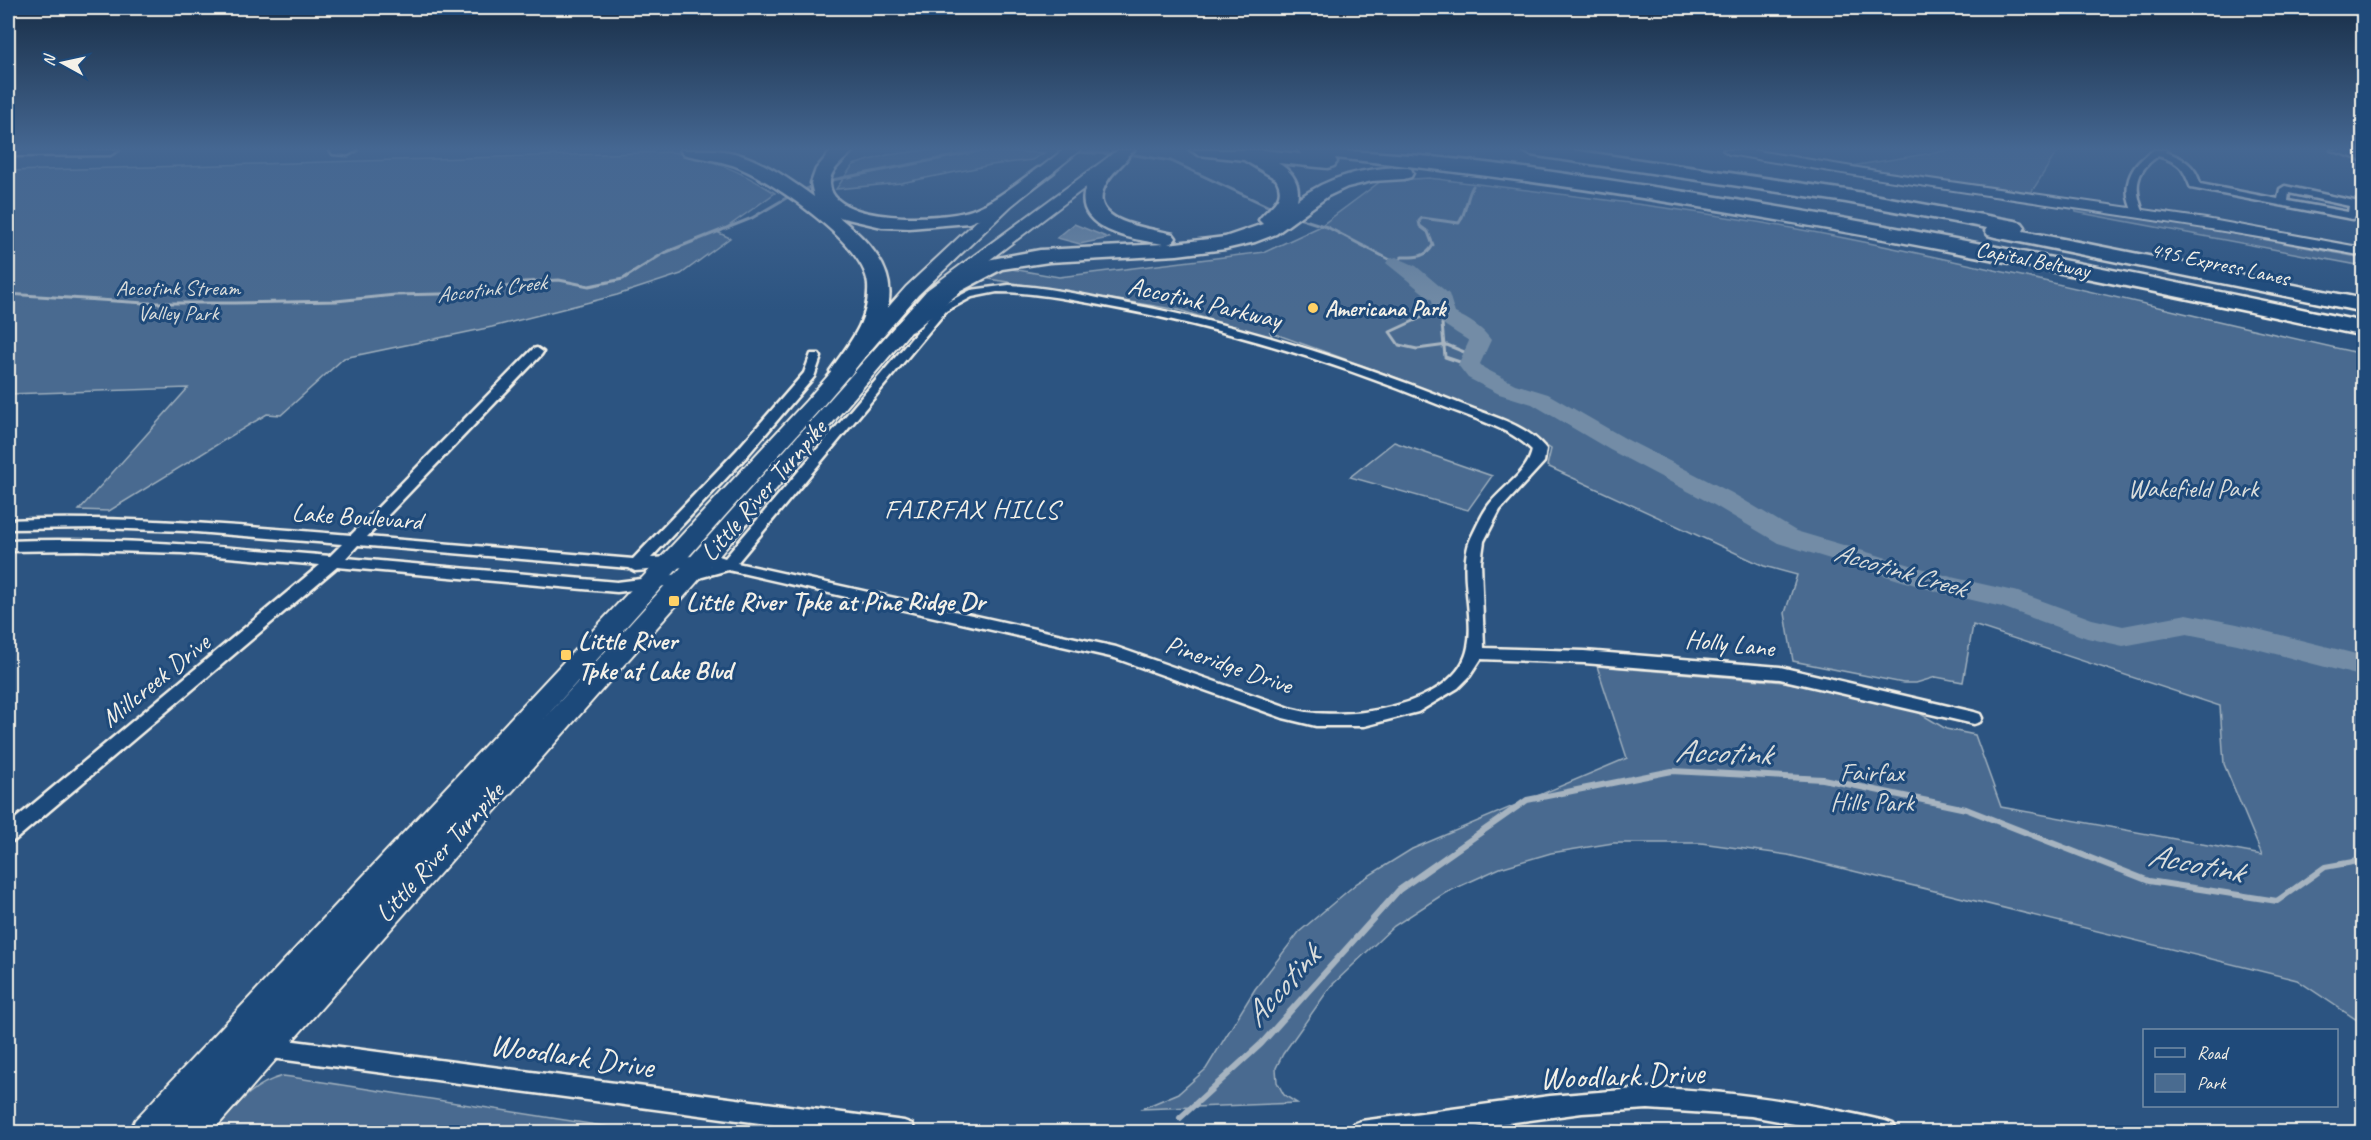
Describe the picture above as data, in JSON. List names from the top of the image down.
{
  "streets": {
    "highway": ["Capital Beltway", "495 Express Lanes"],
    "main road": ["Little River Turnpike"],
    "street": [
      "Accotink Parkway",
      "Lake Boulevard",
      "Holly Lane",
      "Pineridge Drive",
      "Millcreek Drive",
      "Woodlark Drive"
    ]
  },
  "crossings": [
    ["Accotink Parkway", "Holly Lane"],
    ["Accotink Parkway", "Pineridge Drive"],
    ["Little River Turnpike", "Lake Boulevard"],
    ["Little River Turnpike", "Pineridge Drive"],
    ["Little River Turnpike", "Woodlark Drive"],
    ["Lake Boulevard", "Pineridge Drive"],
    ["Lake Boulevard", "Millcreek Drive"],
    ["Holly Lane", "Pineridge Drive"]
  ],
  "districts": ["FAIRFAX HILLS"],
  "water": ["Accotink Creek", "Accotink"],
  "parks": ["Accotink Stream Valley Park", "Wakefield Park", "Fairfax Hills Park"],
  "places": {
    "other": ["Americana Park"],
    "transit": ["Little River Tpke at Pine Ridge Dr", "Little River Tpke at Lake Blvd"]
  },
  "legend": ["Road", "Park"],
  "north": "left"
}
